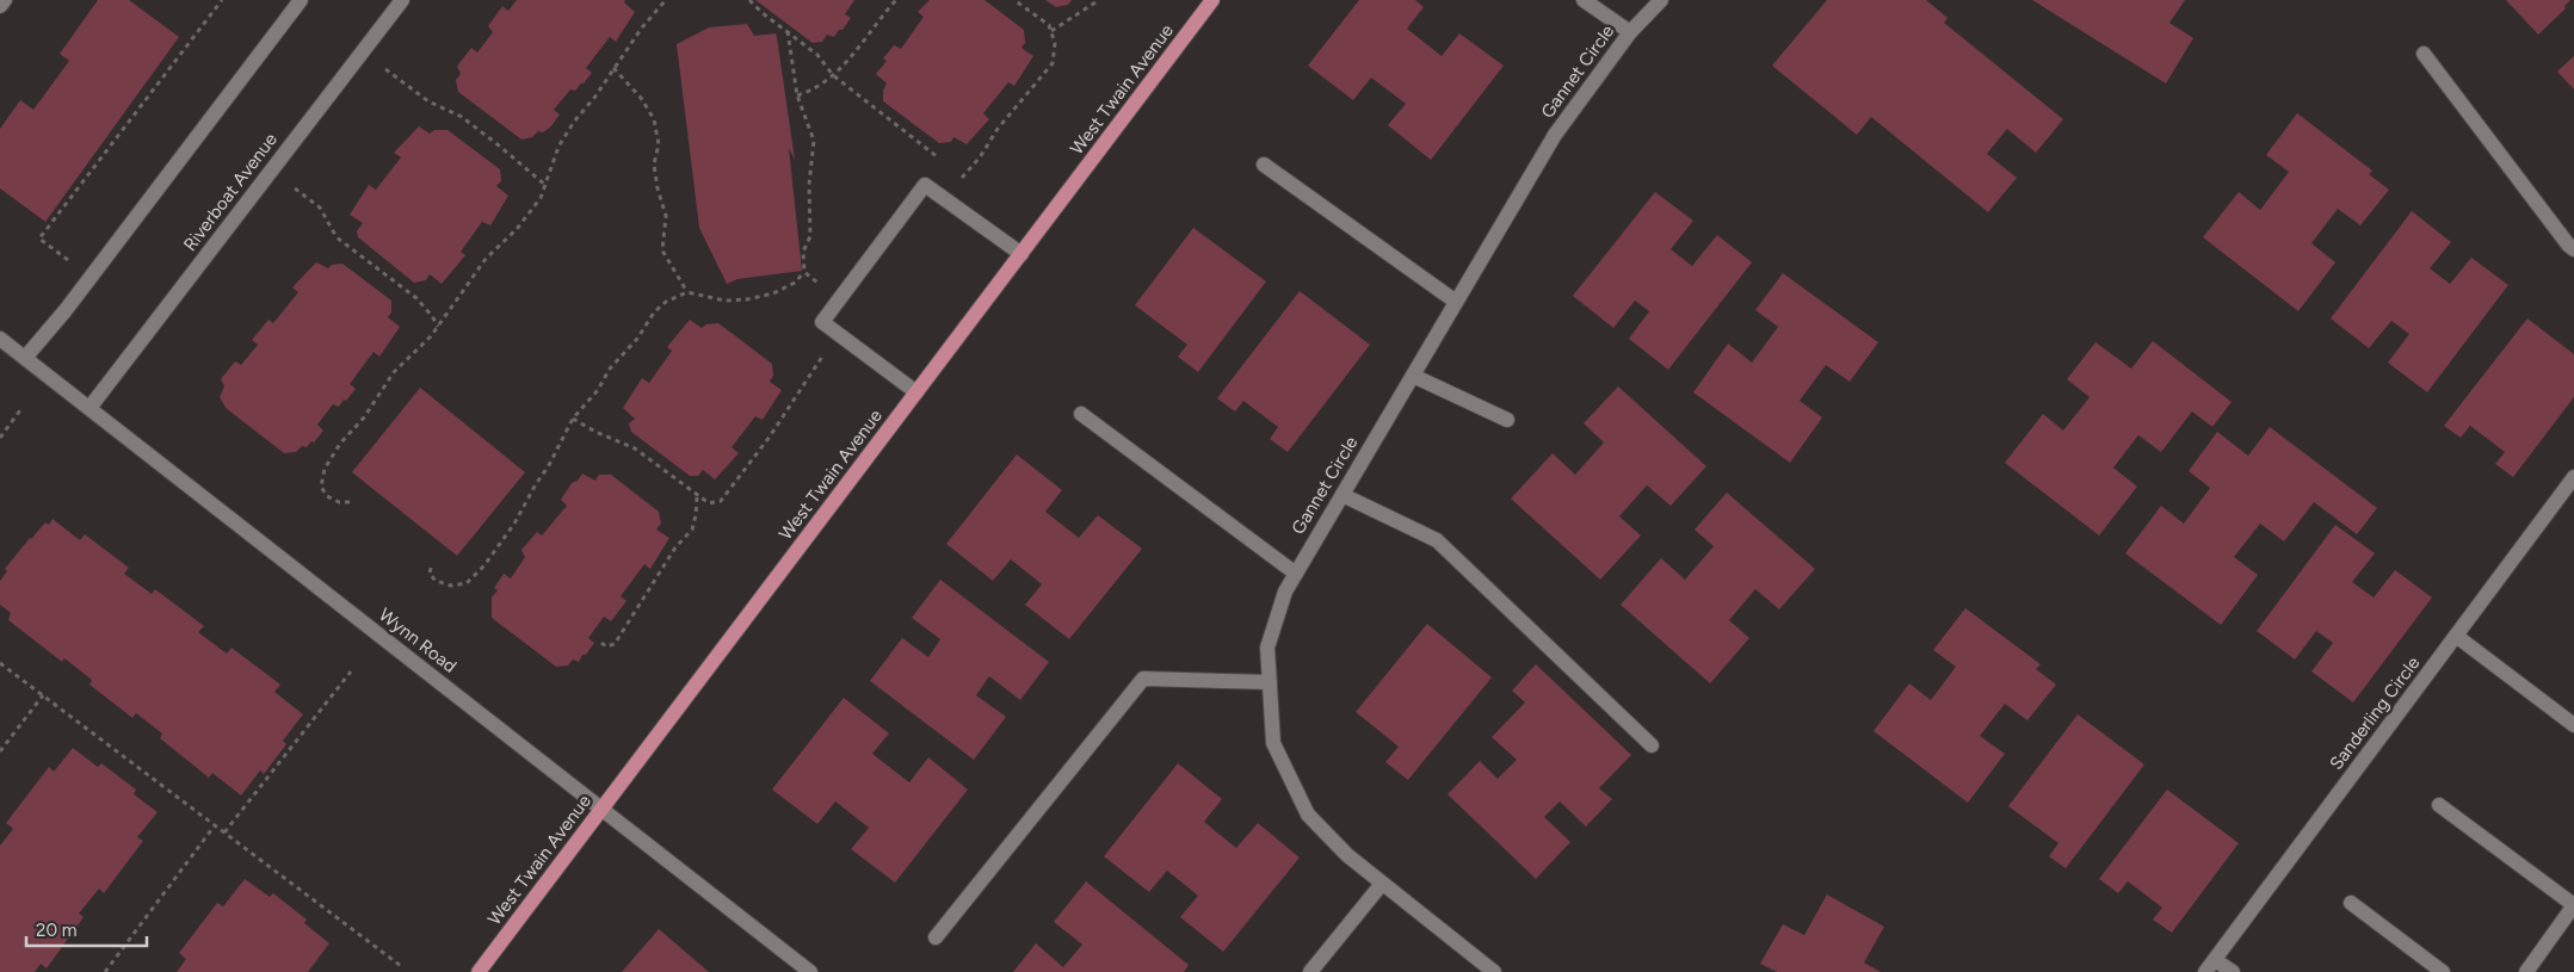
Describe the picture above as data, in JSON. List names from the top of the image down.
{
  "streets": {
    "main road": ["West Twain Avenue"],
    "street": [
      "Gannet Circle",
      "Riverboat Avenue",
      "Wynn Road",
      "Sanderling Circle"
    ]
  },
  "crossings": [
    ["West Twain Avenue", "Wynn Road"],
    ["Riverboat Avenue", "Wynn Road"]
  ],
  "scale_bar": "20 m"
}
